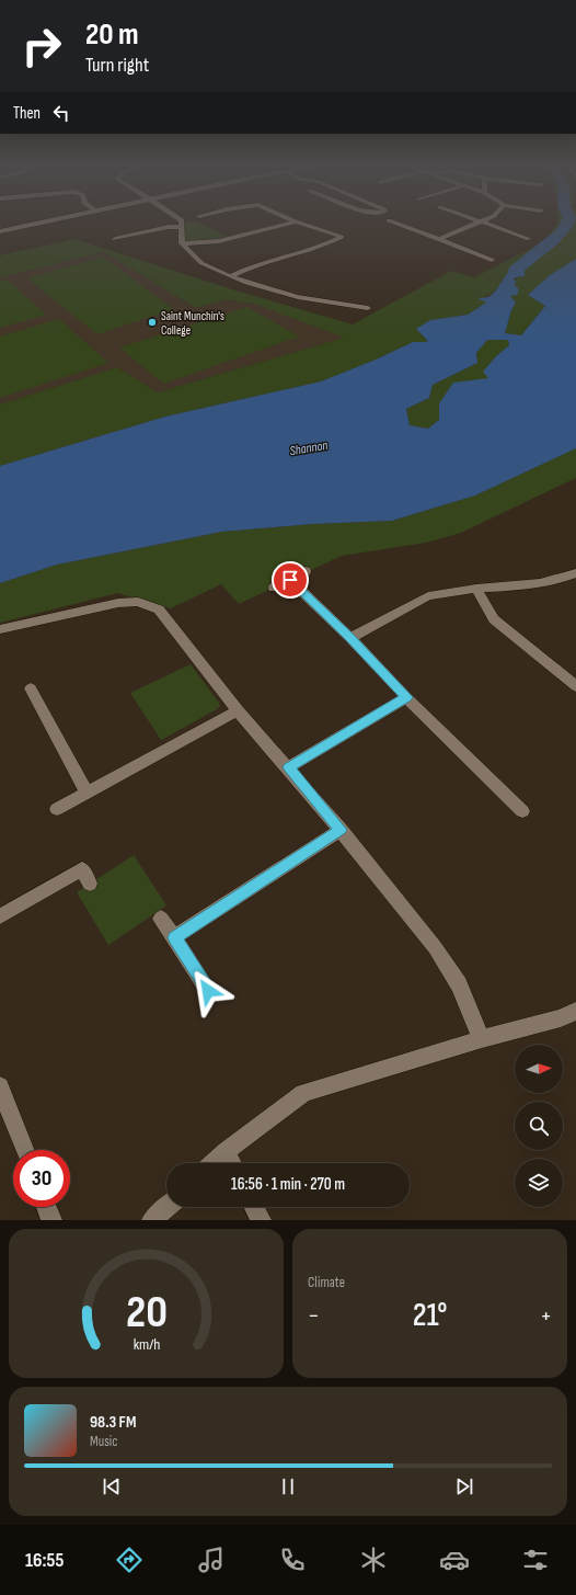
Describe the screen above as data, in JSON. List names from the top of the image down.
{
  "water": ["Shannon"],
  "places": ["Saint Munchin's College"],
  "north": "right",
  "page": {
    "turn": ["20 m", "Turn right"],
    "then": "Then",
    "limit": "30",
    "trip": "16:56 · 1 min · 270 m",
    "tile": "Climate",
    "heat": ["−", "21°", "+"],
    "song": ["98.3 FM", "Music"],
    "tabs": "16:55",
    "gauge": ["20", "km/h"]
  }
}
